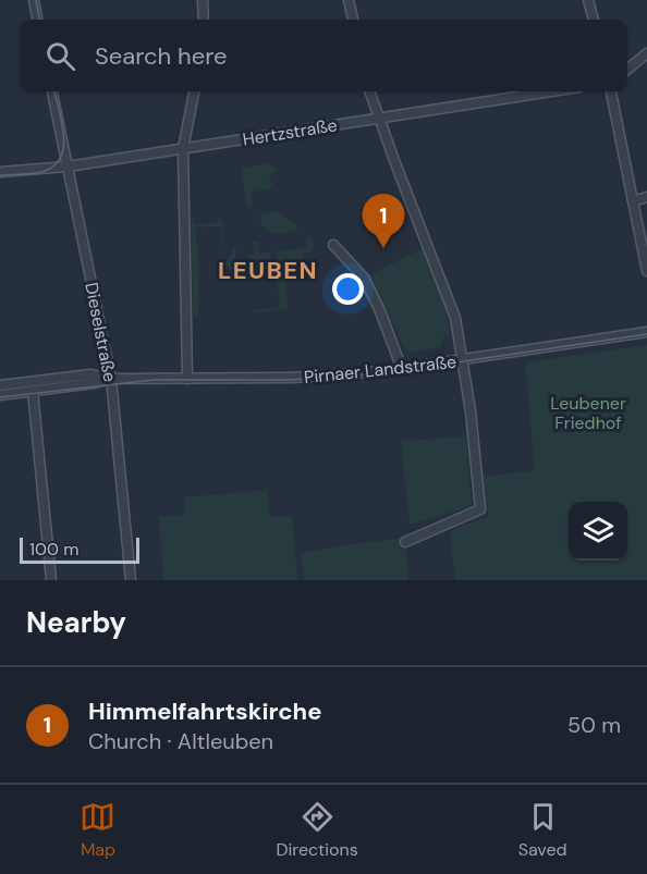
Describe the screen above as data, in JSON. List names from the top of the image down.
{
  "streets": {
    "street": ["Hertzstraße", "Dieselstraße", "Pirnaer Landstraße"]
  },
  "crossings": [
    ["Hertzstraße", "Dieselstraße"],
    ["Dieselstraße", "Pirnaer Landstraße"]
  ],
  "districts": ["LEUBEN"],
  "parks": ["Leubener Friedhof"],
  "scale_bar": "100 m",
  "page": {
    "search": "Search here",
    "pins": "1",
    "scale": "100 m",
    "heading": "Nearby",
    "list": [
      {
        "mark": "1",
        "name": "Himmelfahrtskirche",
        "note": "Church · Altleuben",
        "value": "50 m"
      }
    ],
    "nav": ["Map", "Directions", "Saved"]
  }
}
